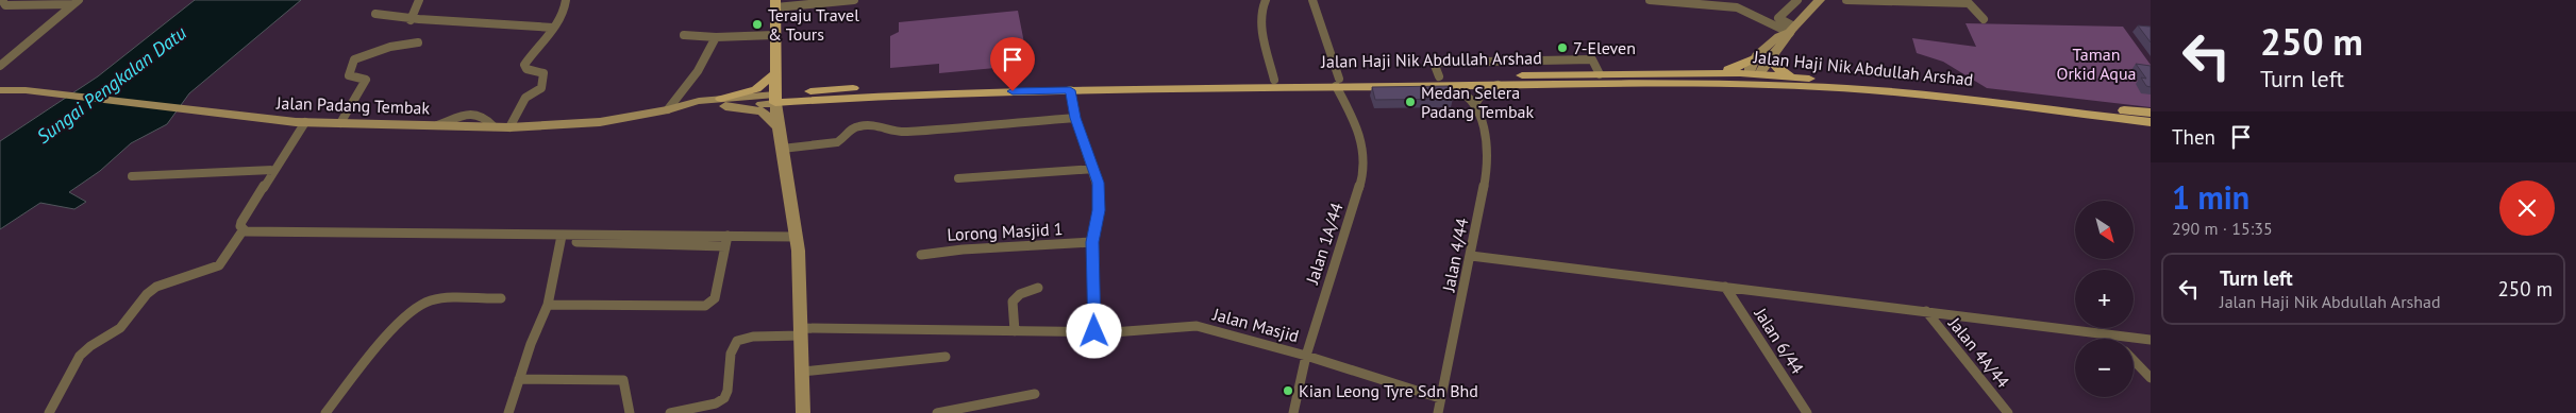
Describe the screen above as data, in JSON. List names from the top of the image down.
{
  "streets": {
    "main road": ["Jalan Haji Nik Abdullah Arshad", "Jalan Padang Tembak"],
    "street": [
      "Lorong Masjid 1",
      "Jalan 1A/44",
      "Jalan 4/44",
      "Jalan Masjid",
      "Jalan 6/44",
      "Jalan 4A/44"
    ]
  },
  "crossings": [
    ["Jalan Haji Nik Abdullah Arshad", "Jalan Padang Tembak"],
    ["Jalan Haji Nik Abdullah Arshad", "Jalan 1A/44"],
    ["Jalan 1A/44", "Jalan Masjid"],
    ["Jalan 4/44", "Jalan Masjid"]
  ],
  "water": ["Sungai Pengkalan Datu"],
  "parks": ["Taman Orkid Aqua"],
  "places": [
    "Teraju Travel & Tours",
    "7-Eleven",
    "Medan Selera Padang Tembak",
    "Kian Leong Tyre Sdn Bhd"
  ],
  "north": "bottom right",
  "page": {
    "turn": ["250 m", "Turn left"],
    "then": "Then",
    "heading": ["1 min", "290 m · 15:35"],
    "map_buttons": ["+", "−"],
    "list": [
      {
        "name": "Turn left",
        "note": "Jalan Haji Nik Abdullah Arshad",
        "value": "250 m"
      }
    ]
  }
}
